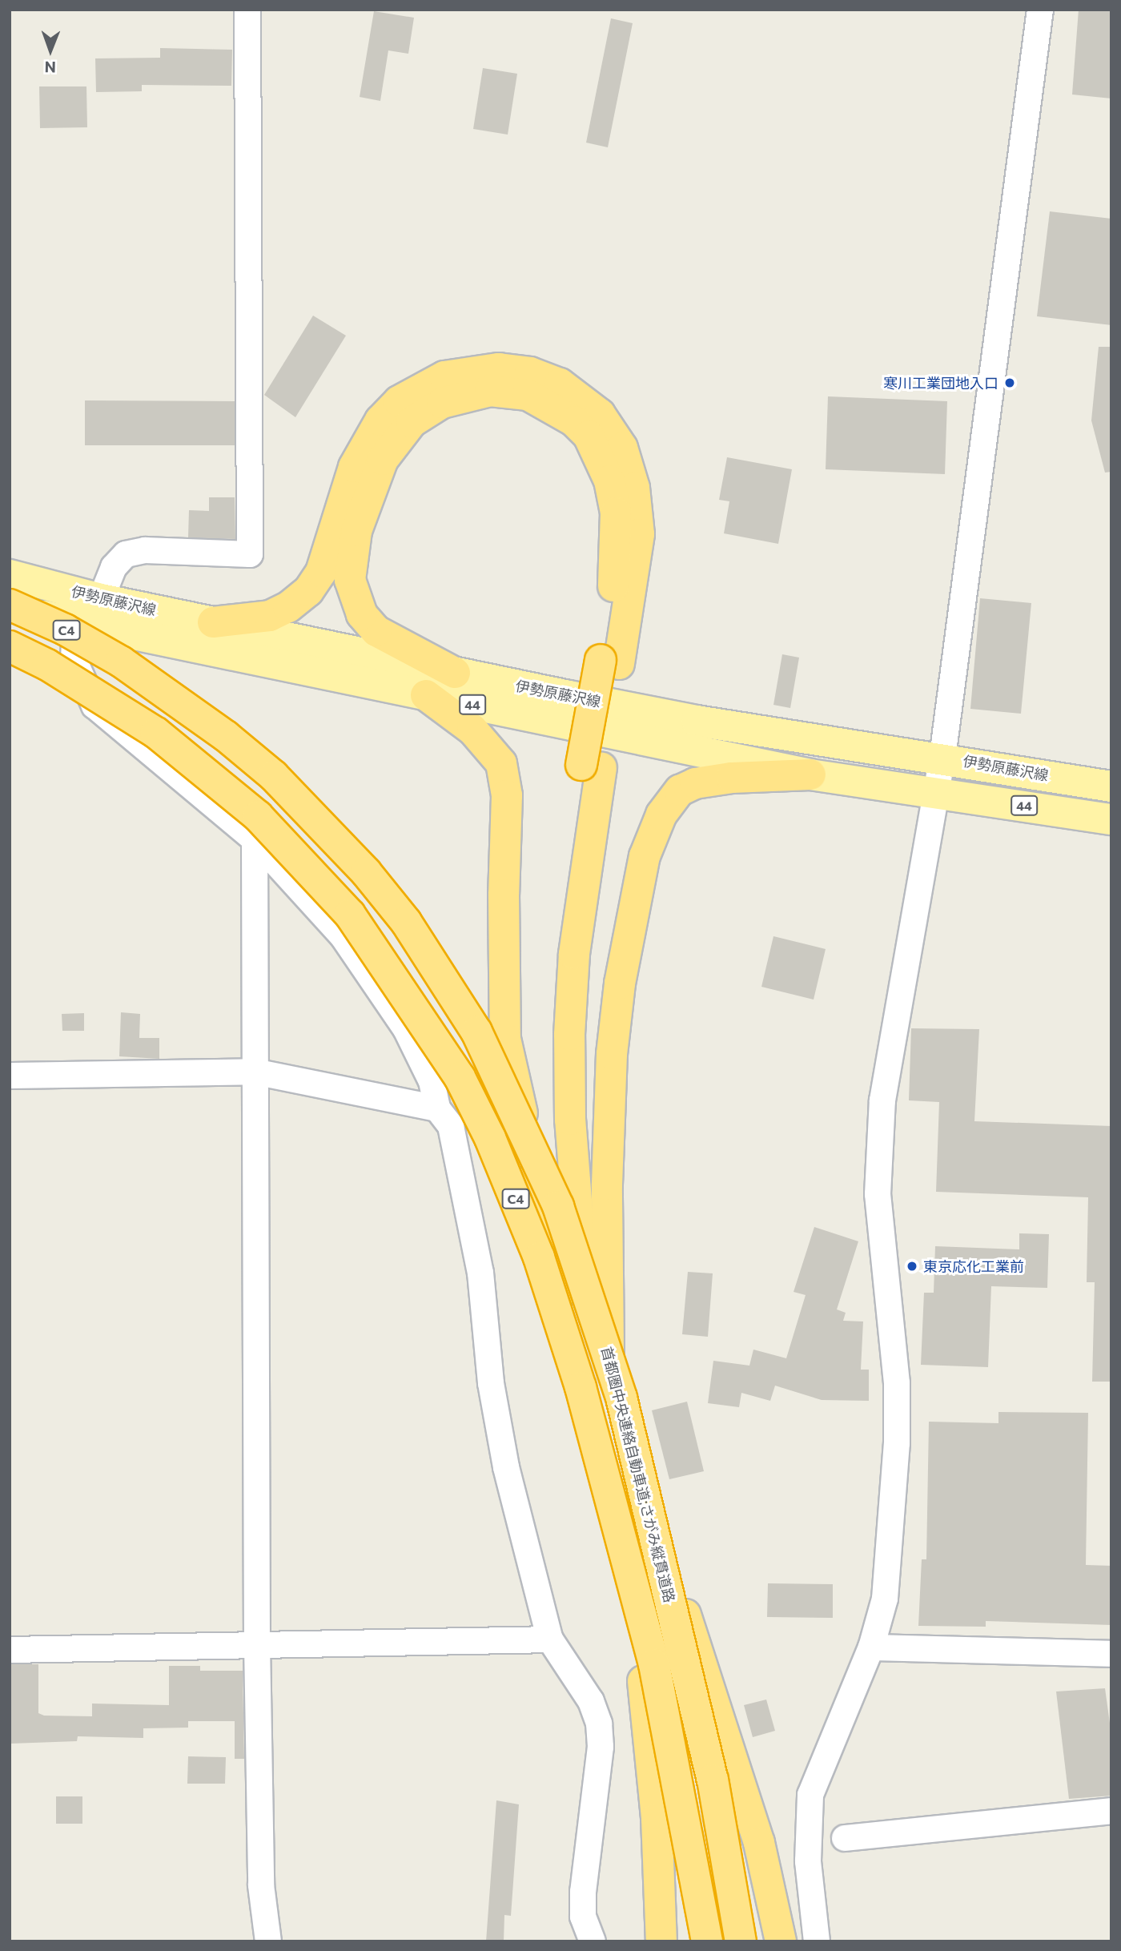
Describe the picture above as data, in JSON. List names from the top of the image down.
{
  "streets": {
    "highway": ["C4", "首都圏中央連絡自動車道;さがみ縦貫道路"],
    "main road": ["伊勢原藤沢線", "44"]
  },
  "crossings": [
    ["伊勢原藤沢線", "首都圏中央連絡自動車道;さがみ縦貫道路"]
  ],
  "places": ["寒川工業団地入口", "東京応化工業前"],
  "north": "bottom"
}
